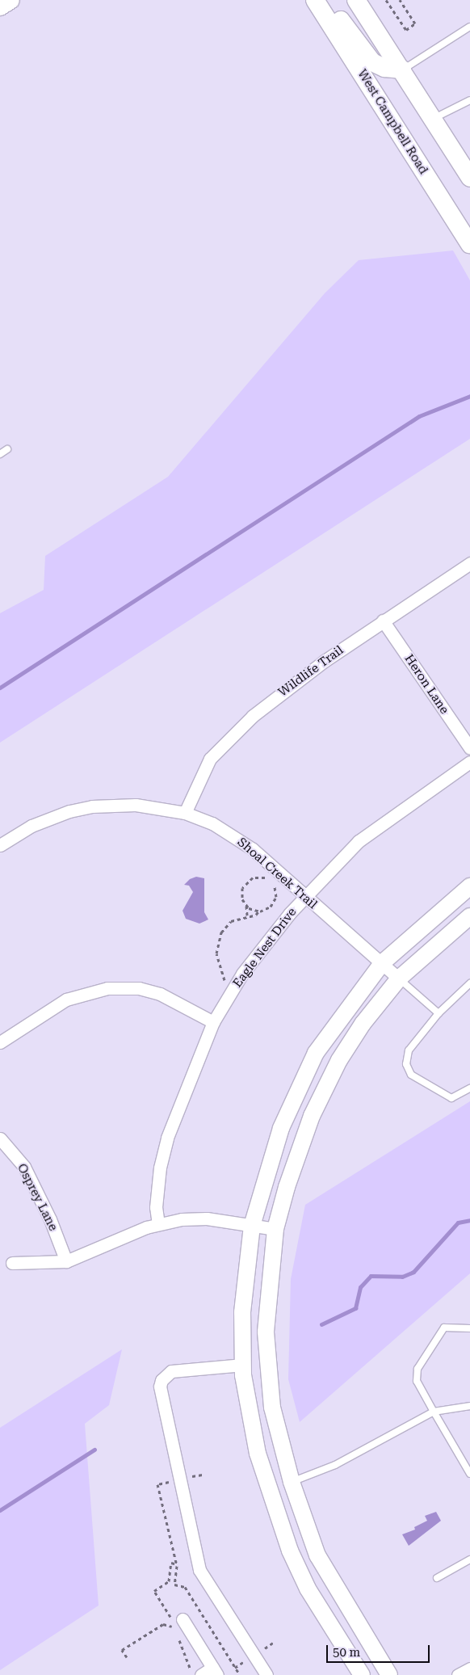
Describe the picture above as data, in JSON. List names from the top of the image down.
{
  "streets": {
    "main road": ["West Campbell Road"],
    "street": [
      "Wildlife Trail",
      "Heron Lane",
      "Shoal Creek Trail",
      "Eagle Nest Drive",
      "Osprey Lane"
    ]
  },
  "crossings": [
    ["Wildlife Trail", "Heron Lane"],
    ["Wildlife Trail", "Shoal Creek Trail"],
    ["Shoal Creek Trail", "Eagle Nest Drive"]
  ],
  "scale_bar": "50 m"
}
